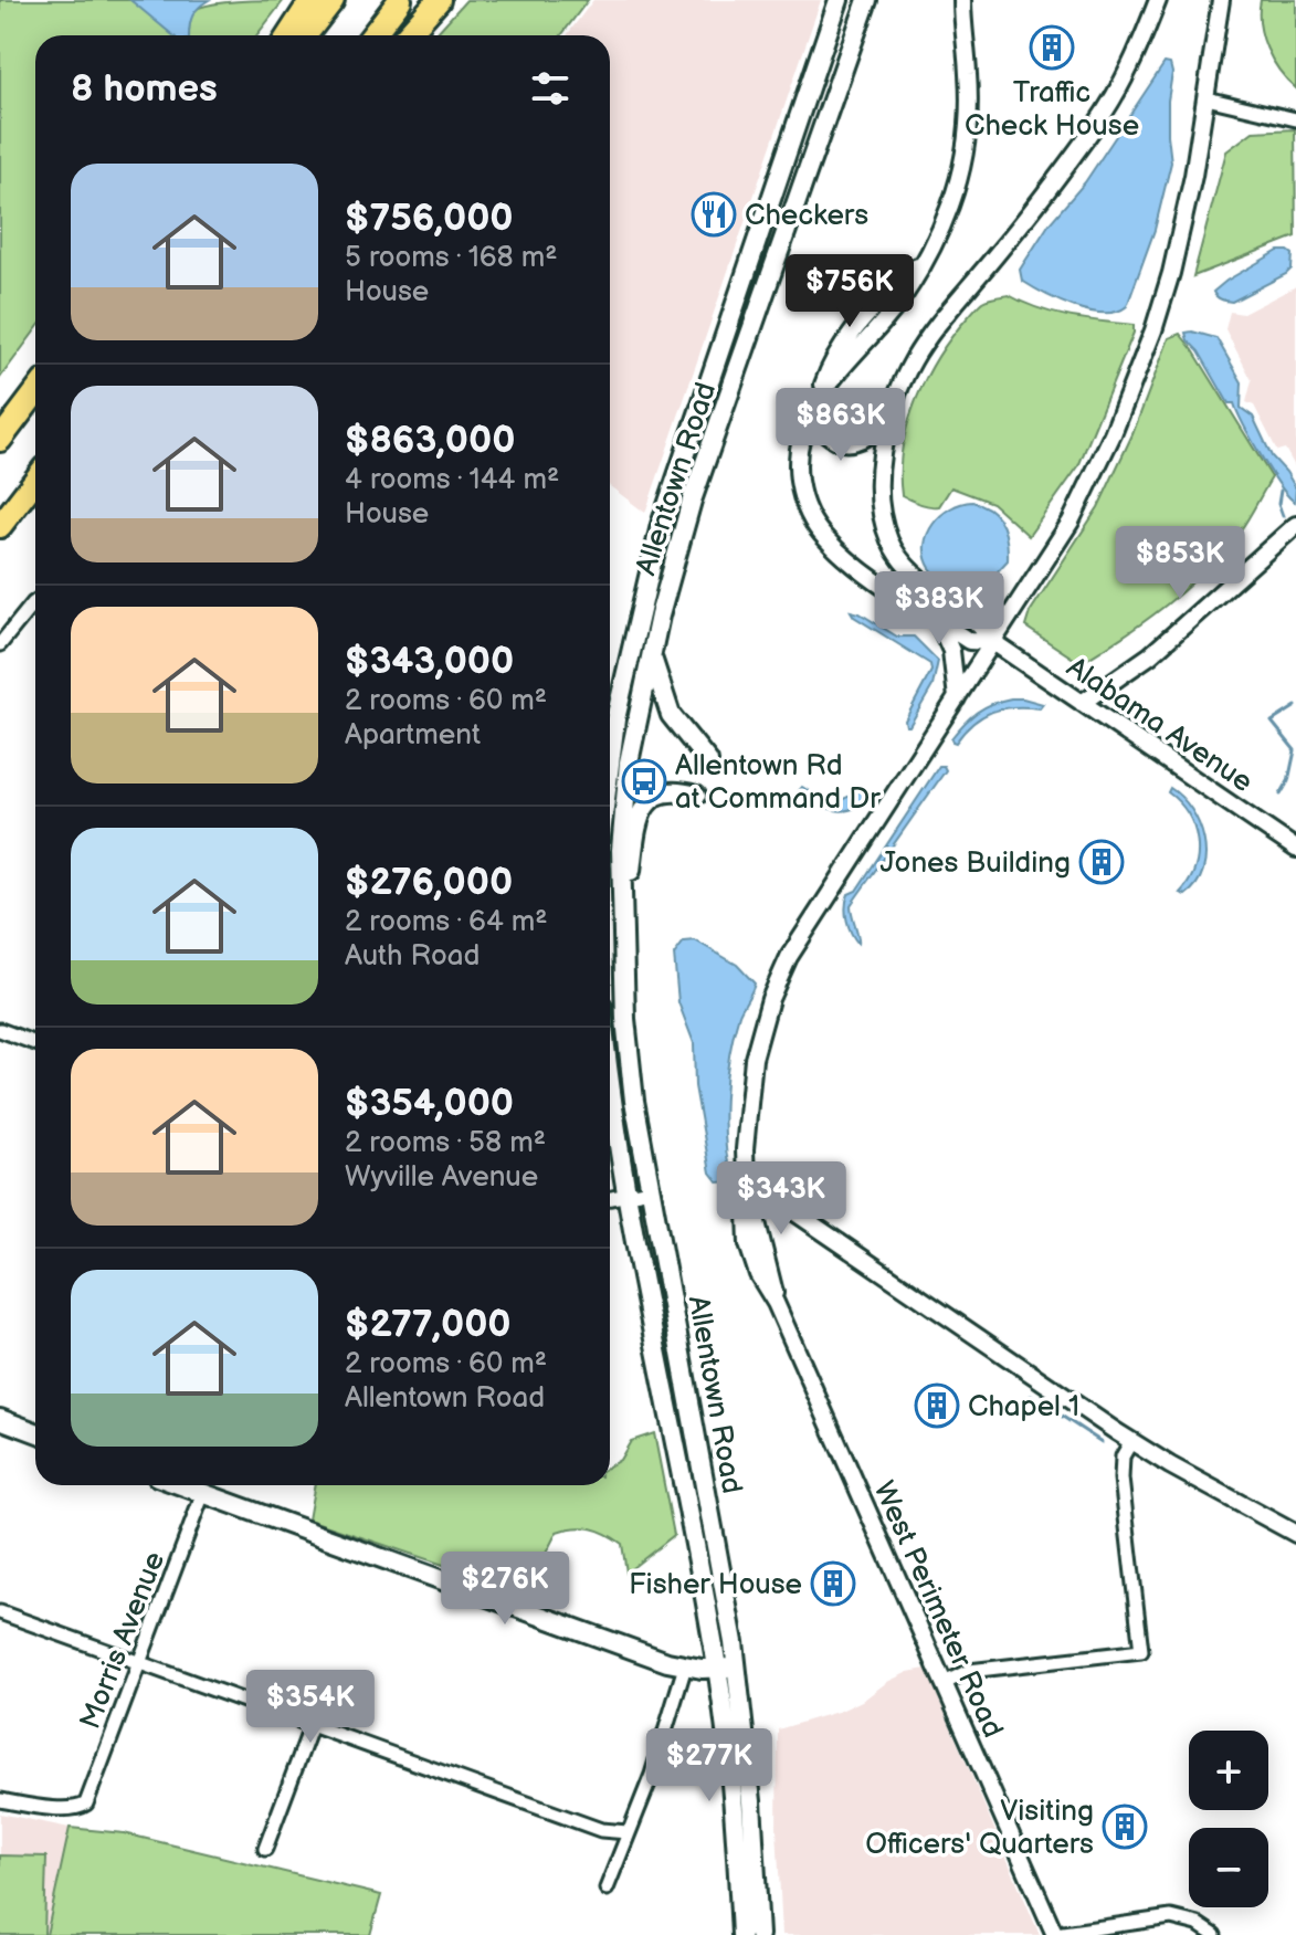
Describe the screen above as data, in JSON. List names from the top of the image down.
{
  "streets": {
    "main road": ["Allentown Road"],
    "street": ["Alabama Avenue", "West Perimeter Road", "Morris Avenue"]
  },
  "crossings": [
    ["Alabama Avenue", "West Perimeter Road"]
  ],
  "places": {
    "building": [
      "Traffic Check House",
      "Jones Building",
      "Chapel 1",
      "Fisher House",
      "Visiting Officers' Quarters"
    ],
    "restaurant": ["Checkers"],
    "bus stop": ["Allentown Rd at Command Dr"]
  },
  "page": {
    "heading": "8 homes",
    "list": [
      {
        "name": "$756,000",
        "note": "5 rooms · 168 m² · House"
      },
      {
        "name": "$863,000",
        "note": "4 rooms · 144 m² · House"
      },
      {
        "name": "$343,000",
        "note": "2 rooms · 60 m² · Apartment"
      },
      {
        "name": "$276,000",
        "note": "2 rooms · 64 m² · Auth Road"
      },
      {
        "name": "$354,000",
        "note": "2 rooms · 58 m² · Wyville Avenue"
      },
      {
        "name": "$277,000",
        "note": "2 rooms · 60 m² · Allentown Road"
      }
    ],
    "price": [
      "$756K",
      "$863K",
      "$853K",
      "$383K",
      "$343K",
      "$276K",
      "$354K",
      "$277K"
    ],
    "map_buttons": ["+", "−"]
  }
}
